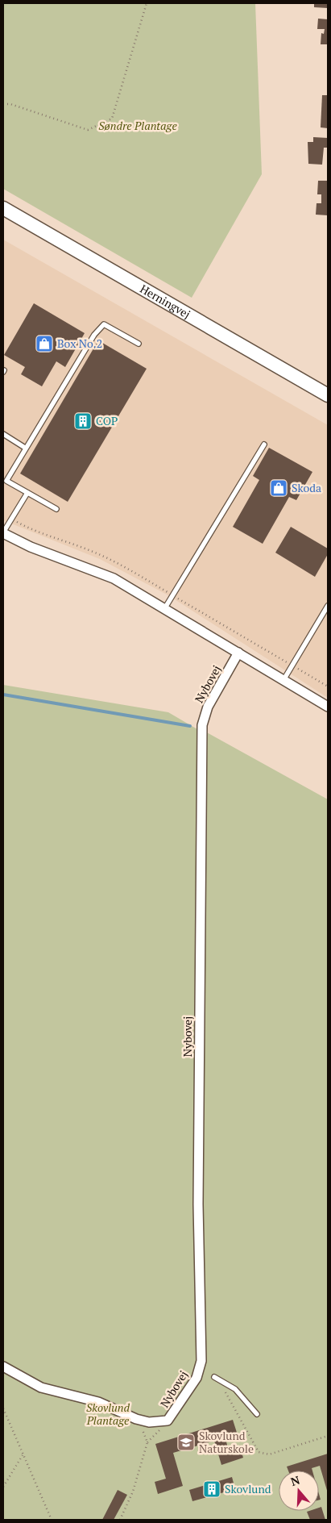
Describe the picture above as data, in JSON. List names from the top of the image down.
{
  "streets": {
    "main road": ["Herningvej"],
    "street": ["Nybovej"]
  },
  "parks": ["Søndre Plantage", "Skovlund Plantage"],
  "places": {
    "shop": ["Box No.2", "Skoda"],
    "building": ["COP", "Skovlund"],
    "school or university": ["Skovlund Naturskole"]
  },
  "north": "top"
}
